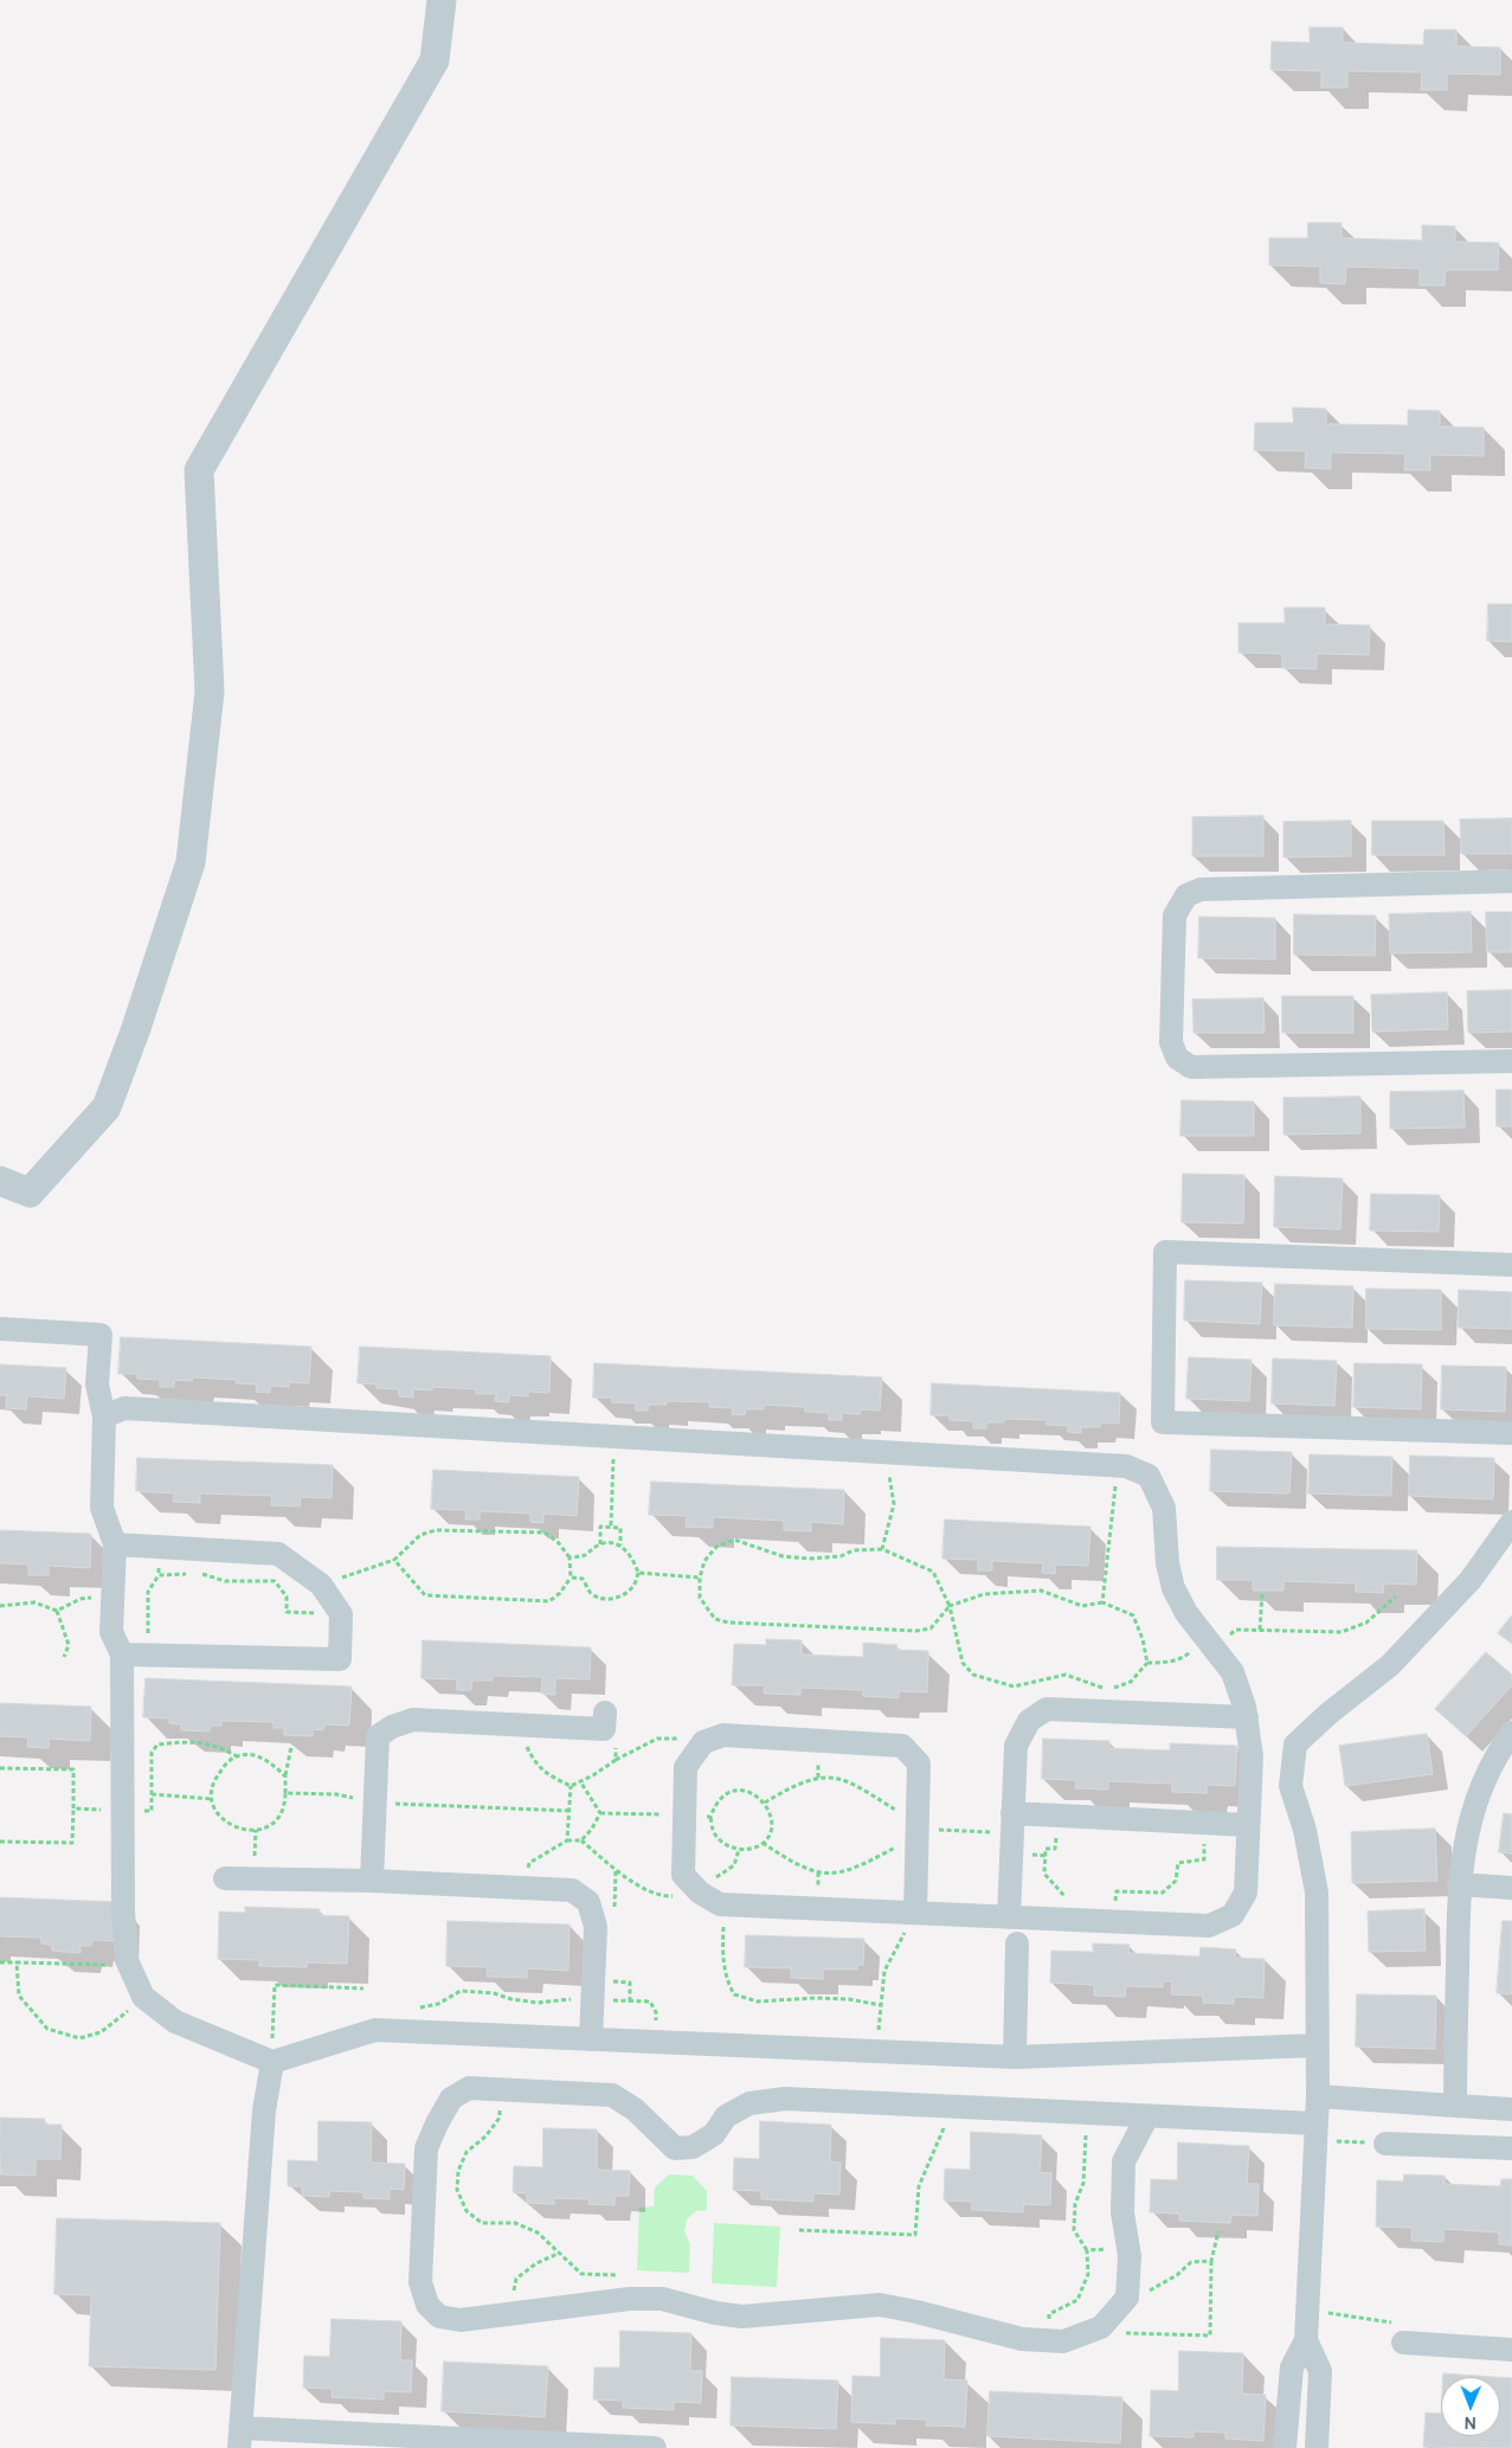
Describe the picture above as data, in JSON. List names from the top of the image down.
{
  "north": "bottom"
}
